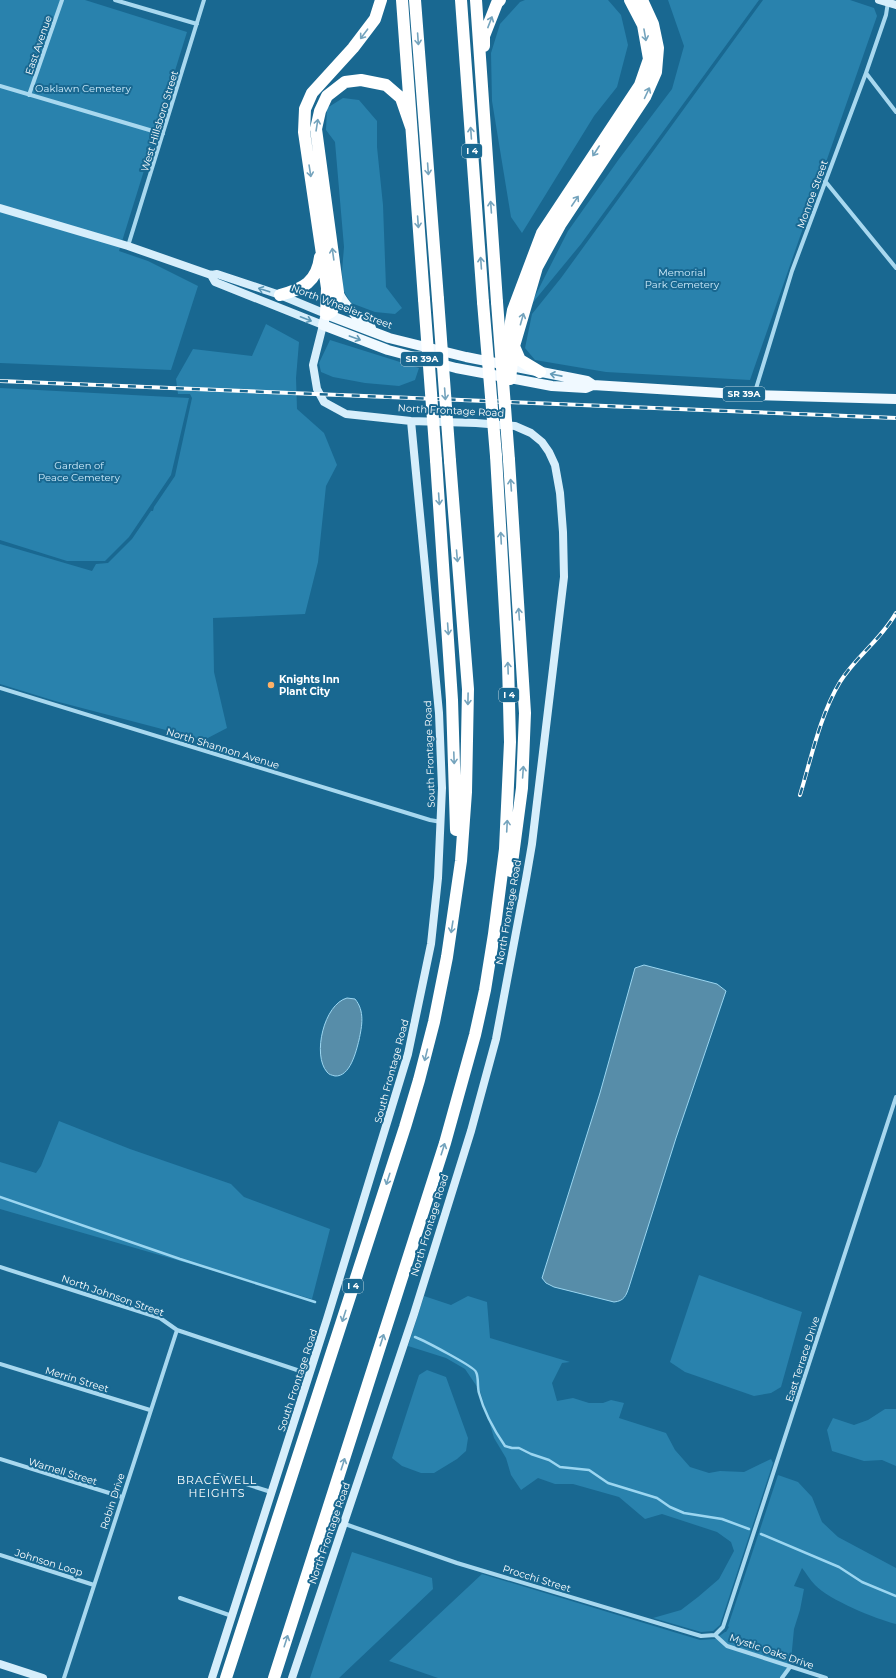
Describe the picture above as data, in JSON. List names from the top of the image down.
{
  "streets": {
    "highway": ["I 4"],
    "main road": ["North Wheeler Street", "SR 39A"],
    "street": [
      "East Avenue",
      "West Hillsboro Street",
      "Monroe Street",
      "North Frontage Road",
      "North Shannon Avenue",
      "South Frontage Road",
      "North Johnson Street",
      "East Terrace Drive",
      "Merrin Street",
      "Warnell Street",
      "Robin Drive",
      "Johnson Loop",
      "Procchi Street",
      "Mystic Oaks Drive"
    ]
  },
  "crossings": [
    ["West Hillsboro Street", "North Wheeler Street"],
    ["Monroe Street", "SR 39A"],
    ["North Wheeler Street", "SR 39A"],
    ["North Wheeler Street", "North Frontage Road"],
    ["North Frontage Road", "South Frontage Road"],
    ["North Frontage Road", "Procchi Street"],
    ["North Shannon Avenue", "South Frontage Road"],
    ["South Frontage Road", "North Johnson Street"],
    ["North Johnson Street", "Robin Drive"],
    ["East Terrace Drive", "Procchi Street"],
    ["East Terrace Drive", "Mystic Oaks Drive"],
    ["Merrin Street", "Robin Drive"],
    ["Warnell Street", "Robin Drive"],
    ["Robin Drive", "Johnson Loop"],
    ["Procchi Street", "Mystic Oaks Drive"]
  ],
  "districts": ["BRACEWELL HEIGHTS"],
  "parks": ["Oaklawn Cemetery", "Memorial Park Cemetery", "Garden of Peace Cemetery"],
  "places": ["Knights Inn Plant City"]
}
